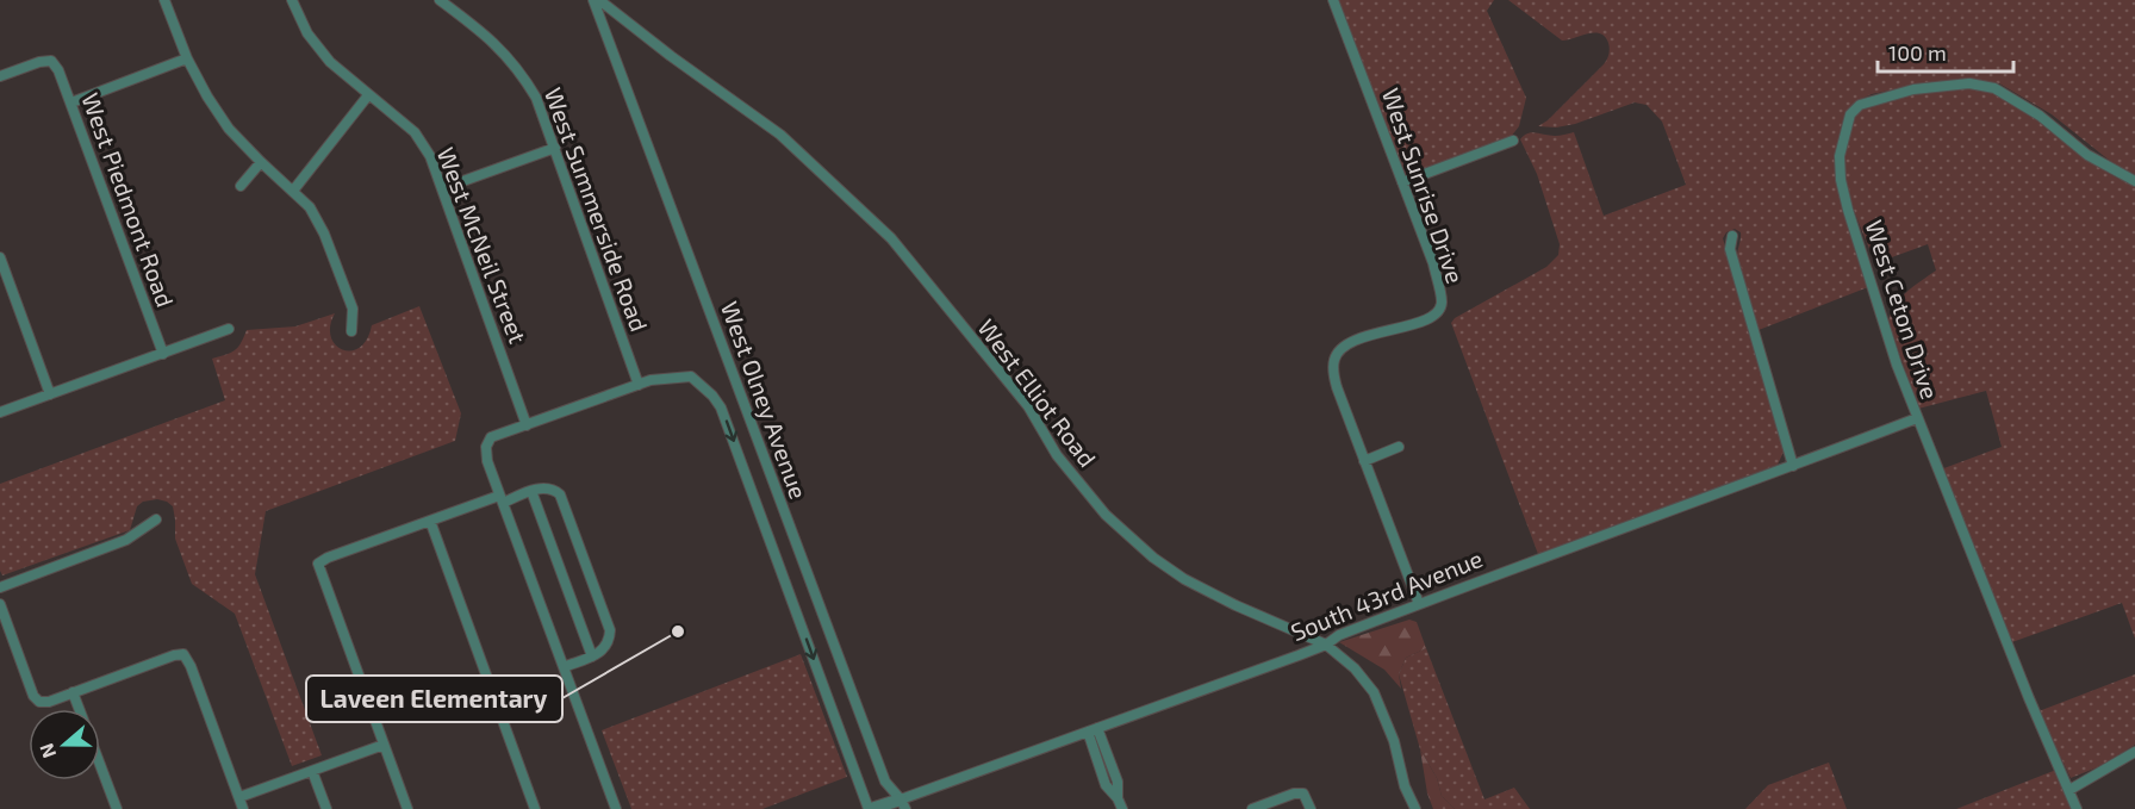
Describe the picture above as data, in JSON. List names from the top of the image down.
{
  "streets": {
    "street": [
      "West Sunrise Drive",
      "West Piedmont Road",
      "West Summerside Road",
      "West McNeil Street",
      "West Ceton Drive",
      "West Elliot Road",
      "West Olney Avenue",
      "South 43rd Avenue"
    ]
  },
  "crossings": [
    ["West Sunrise Drive", "South 43rd Avenue"],
    ["West Ceton Drive", "South 43rd Avenue"],
    ["West Elliot Road", "West Olney Avenue"],
    ["West Elliot Road", "South 43rd Avenue"],
    ["West Olney Avenue", "South 43rd Avenue"]
  ],
  "places": ["Laveen Elementary"],
  "scale_bar": "100 m",
  "north": "left"
}
